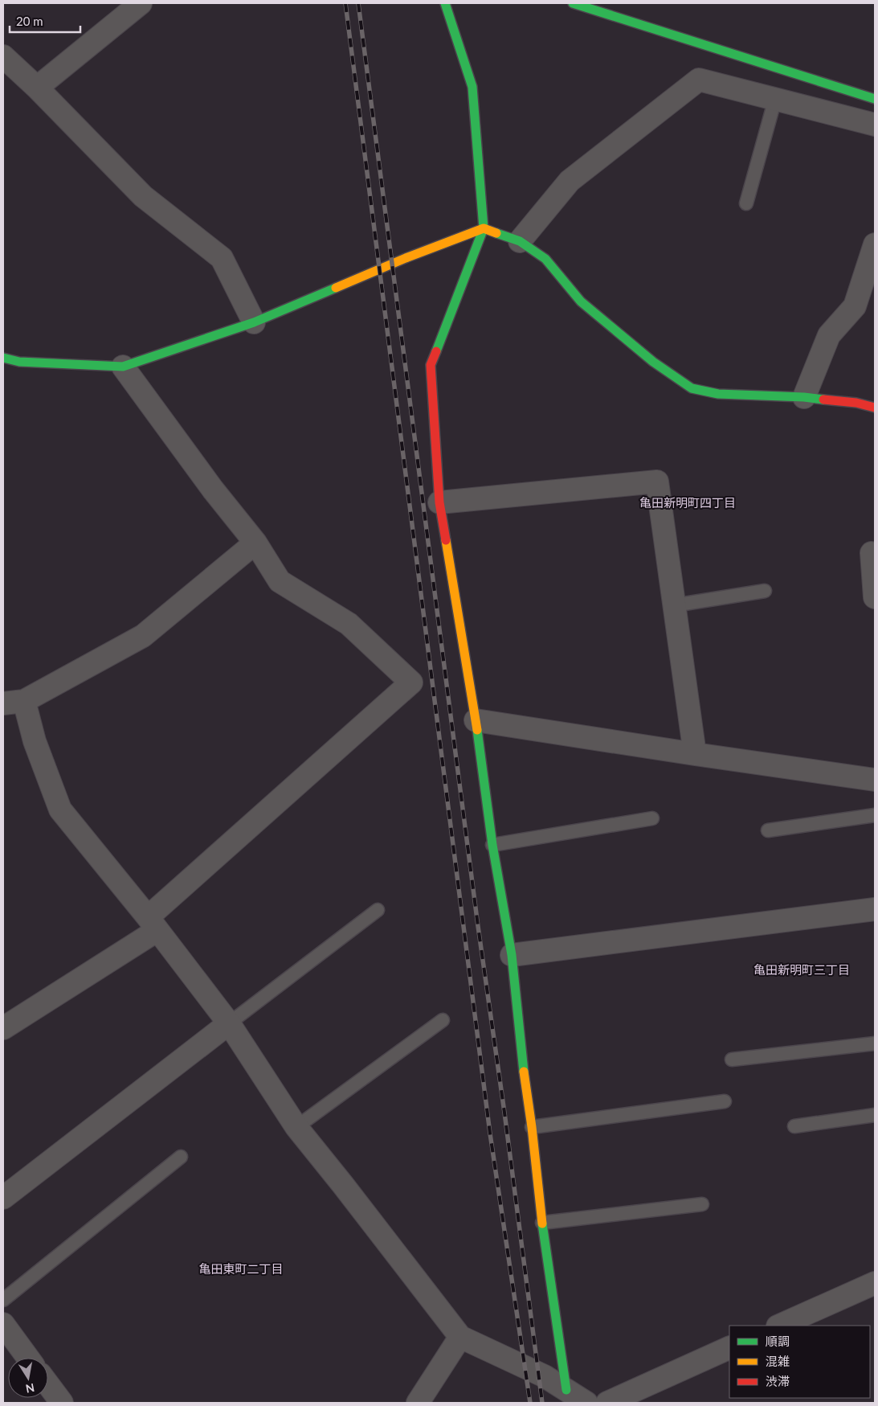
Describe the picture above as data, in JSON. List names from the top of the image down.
{
  "districts": ["亀田新明町四丁目", "亀田新明町三丁目", "亀田東町二丁目"],
  "legend": ["順調", "混雑", "渋滞"],
  "scale_bar": "20 m",
  "north": "bottom"
}
